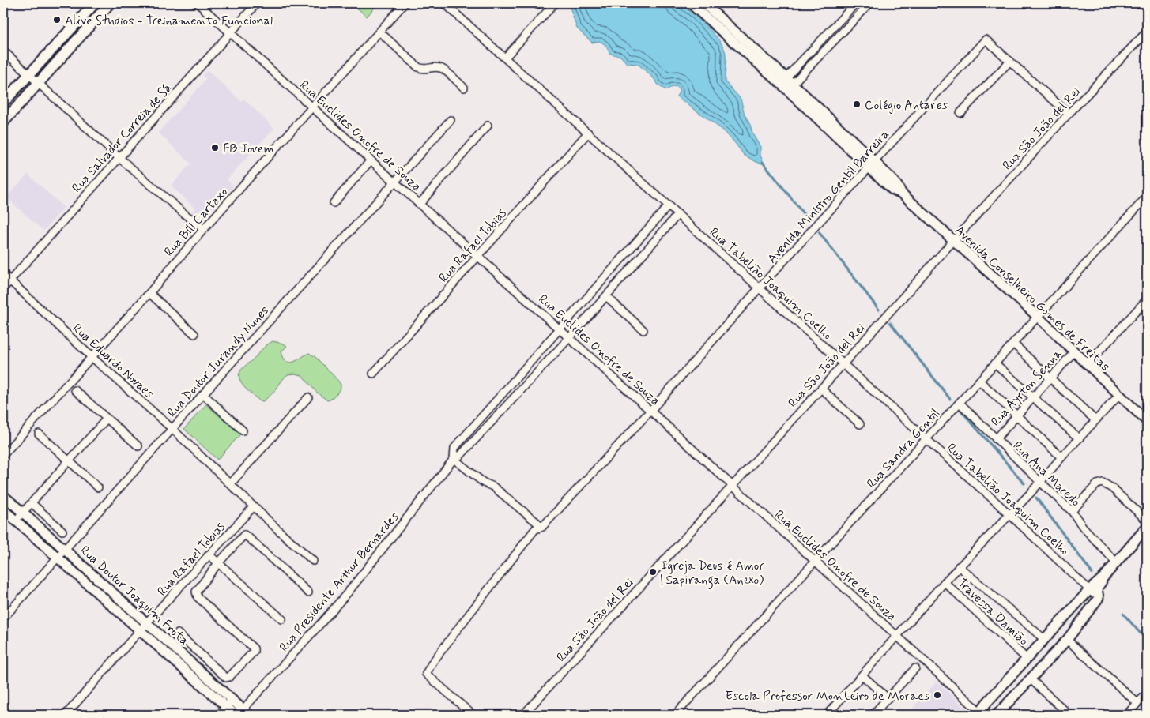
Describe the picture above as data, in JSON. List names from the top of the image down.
{
  "streets": {
    "street": [
      "Rua São João del Rei",
      "Rua Euclides Onofre de Souza",
      "Rua Salvador Correia de Sá",
      "Avenida Ministro Gentil Barreira",
      "Rua Bill Cartaxo",
      "Rua Rafael Tobias",
      "Rua Tabelião Joaquim Coelho",
      "Avenida Conselheiro Gomes de Freitas",
      "Rua Eduardo Novaes",
      "Rua Doutor Jurandy Nunes",
      "Rua Ayrton Senna",
      "Rua Sandra Gentil",
      "Rua Ana Macedo",
      "Rua Presidente Arthur Bernardes",
      "Rua Doutor Joaquim Frota",
      "Travessa Damião"
    ]
  },
  "crossings": [
    ["Rua São João del Rei", "Rua Euclides Onofre de Souza"],
    ["Rua São João del Rei", "Rua Tabelião Joaquim Coelho"],
    ["Rua São João del Rei", "Avenida Conselheiro Gomes de Freitas"],
    ["Rua Euclides Onofre de Souza", "Rua Salvador Correia de Sá"],
    ["Rua Euclides Onofre de Souza", "Avenida Ministro Gentil Barreira"],
    ["Rua Euclides Onofre de Souza", "Rua Bill Cartaxo"],
    ["Rua Euclides Onofre de Souza", "Rua Rafael Tobias"],
    ["Rua Euclides Onofre de Souza", "Rua Doutor Jurandy Nunes"],
    ["Rua Euclides Onofre de Souza", "Rua Sandra Gentil"],
    ["Rua Euclides Onofre de Souza", "Rua Presidente Arthur Bernardes"],
    ["Rua Salvador Correia de Sá", "Rua Eduardo Novaes"],
    ["Avenida Ministro Gentil Barreira", "Rua Tabelião Joaquim Coelho"],
    ["Avenida Ministro Gentil Barreira", "Avenida Conselheiro Gomes de Freitas"],
    ["Rua Bill Cartaxo", "Rua Eduardo Novaes"],
    ["Rua Rafael Tobias", "Rua Tabelião Joaquim Coelho"],
    ["Rua Rafael Tobias", "Rua Eduardo Novaes"],
    ["Rua Rafael Tobias", "Rua Doutor Joaquim Frota"],
    ["Rua Tabelião Joaquim Coelho", "Rua Sandra Gentil"],
    ["Rua Tabelião Joaquim Coelho", "Rua Presidente Arthur Bernardes"],
    ["Avenida Conselheiro Gomes de Freitas", "Rua Ayrton Senna"],
    ["Avenida Conselheiro Gomes de Freitas", "Rua Sandra Gentil"],
    ["Rua Eduardo Novaes", "Rua Doutor Jurandy Nunes"],
    ["Rua Doutor Jurandy Nunes", "Rua Doutor Joaquim Frota"],
    ["Rua Ayrton Senna", "Rua Ana Macedo"],
    ["Rua Sandra Gentil", "Rua Ana Macedo"],
    ["Rua Presidente Arthur Bernardes", "Rua Doutor Joaquim Frota"]
  ],
  "places": [
    "Alive Studios - Treinamento Funcional",
    "Colégio Antares",
    "FB Jovem",
    "Igreja Deus é Amor | Sapiranga (Anexo)",
    "Escola Professor Monteiro de Moraes"
  ]
}
